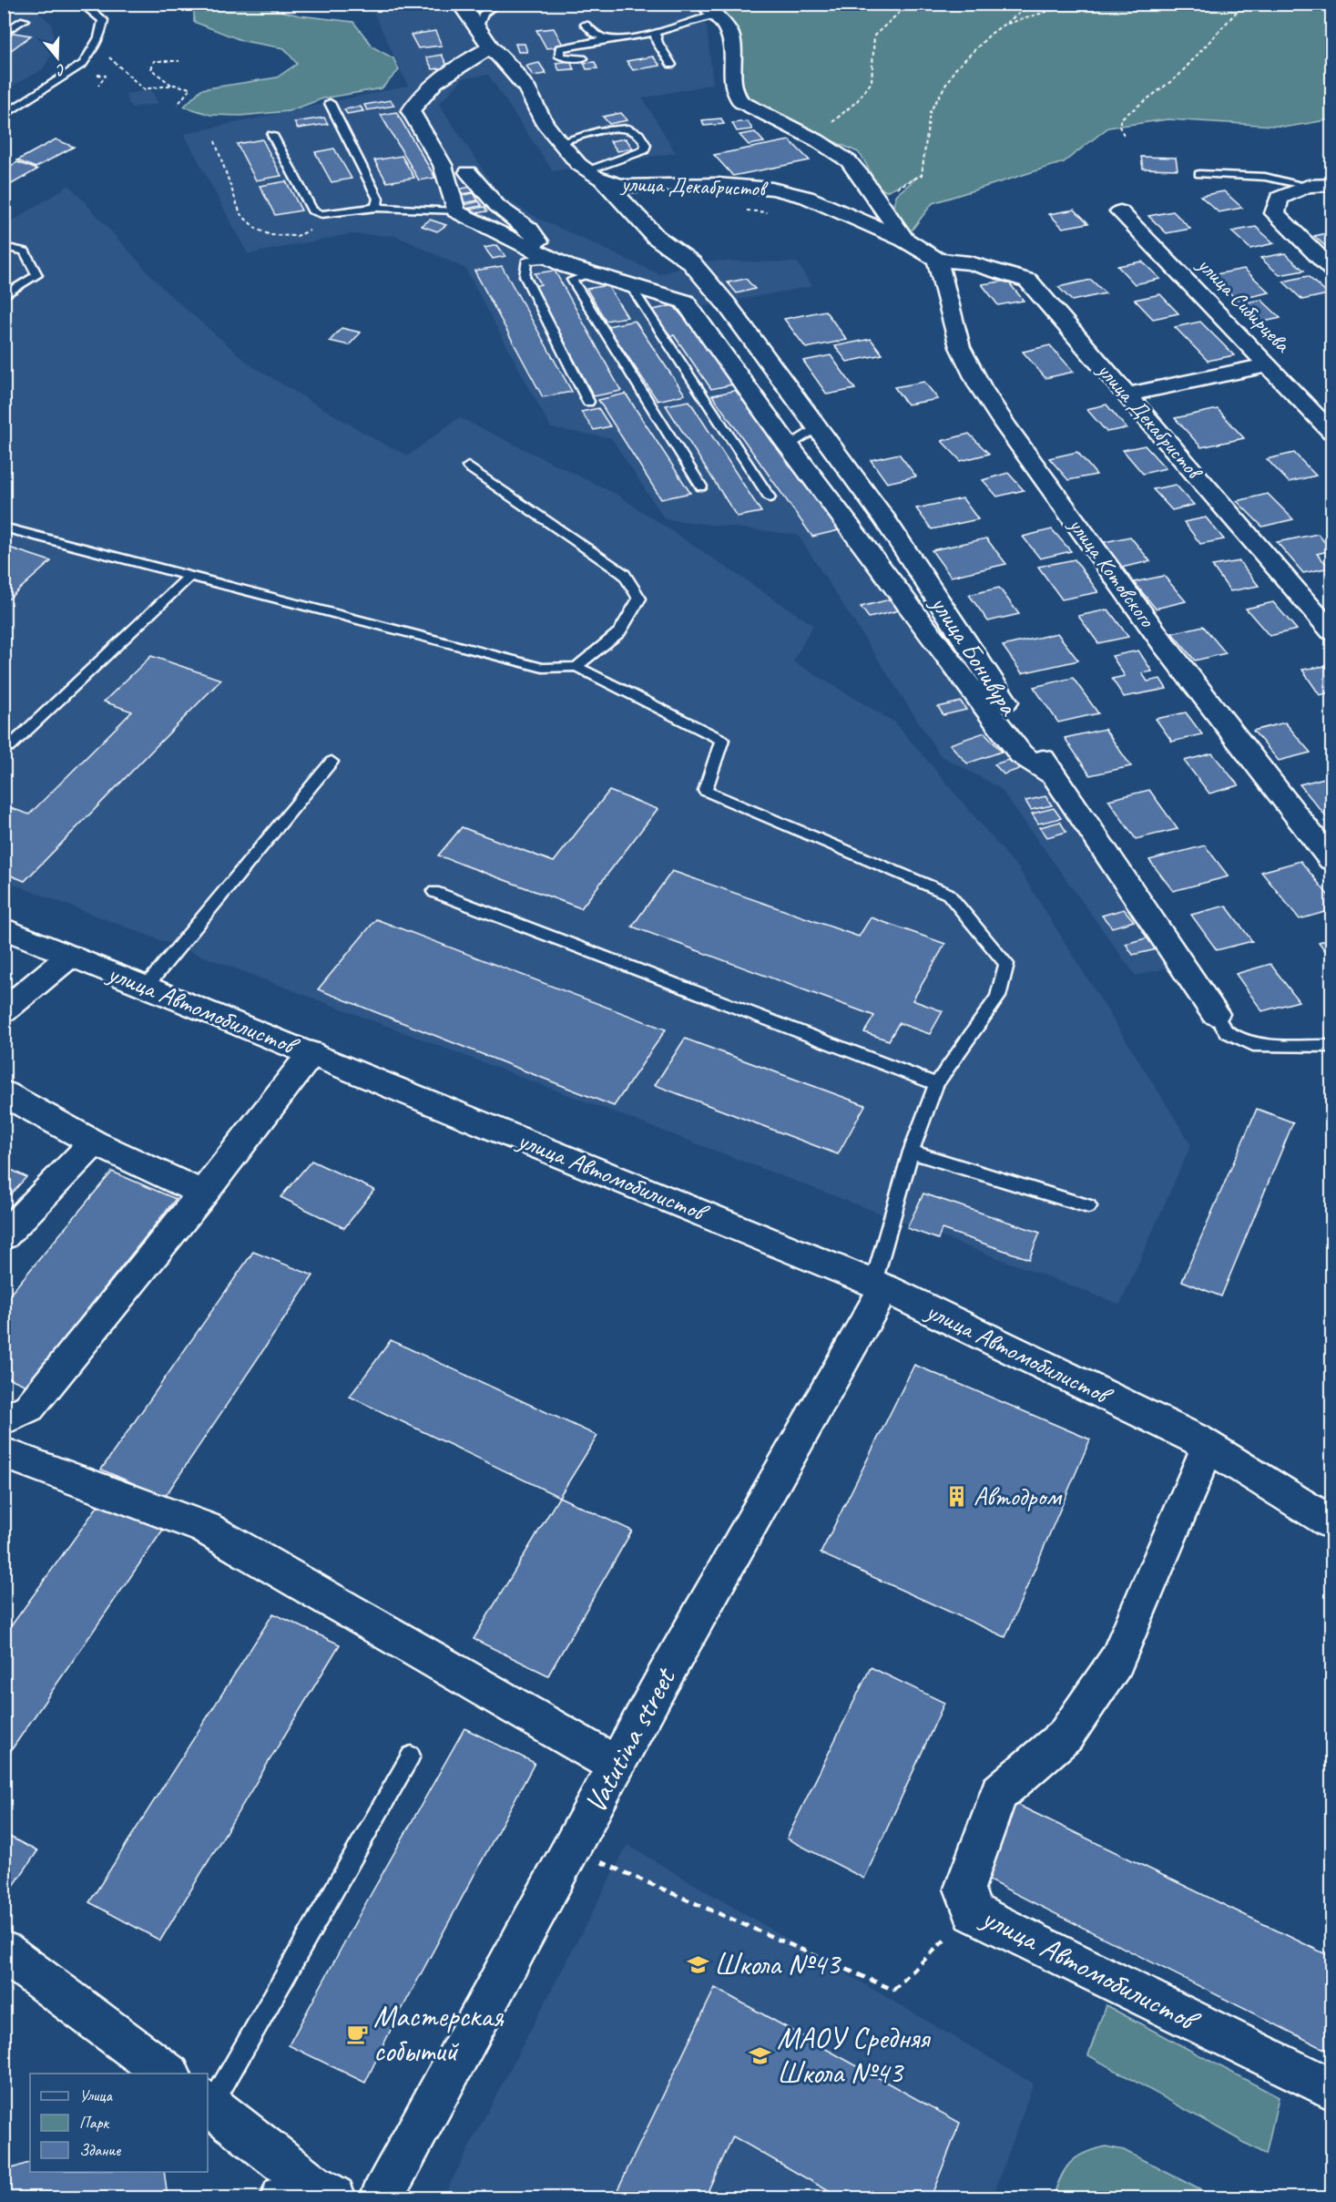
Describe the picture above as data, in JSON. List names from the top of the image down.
{
  "streets": {
    "street": [
      "улица Декабристов",
      "улица Сибирцева",
      "улица Котовского",
      "улица Бонивура",
      "улица Автомобилистов",
      "Vatutina street"
    ]
  },
  "crossings": [
    ["улица Декабристов", "улица Котовского"],
    ["улица Декабристов", "улица Бонивура"],
    ["улица Автомобилистов", "Vatutina street"]
  ],
  "places": {
    "building": ["Автодром"],
    "school or university": ["Школа №43", "МАОУ Средняя Школа №43"],
    "cafe": ["Мастерская событий"]
  },
  "legend": ["Улица", "Парк", "Здание"],
  "north": "bottom"
}
